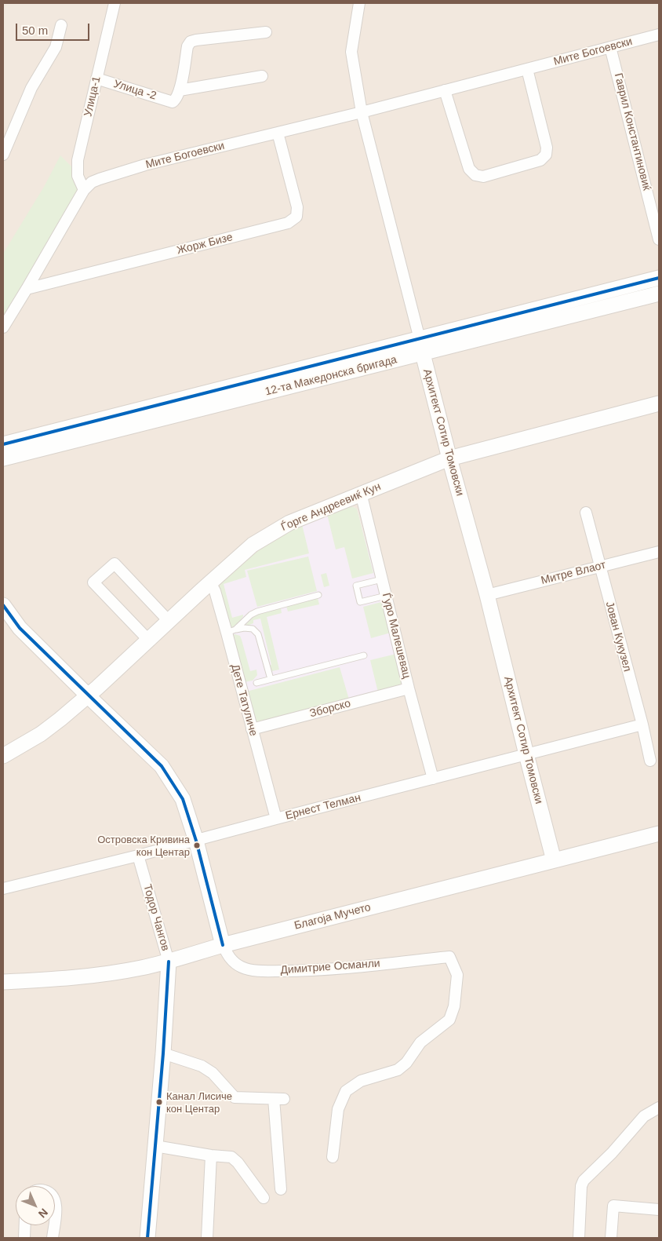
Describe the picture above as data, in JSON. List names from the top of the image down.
{
  "streets": {
    "street": [
      "Мите Богоевски",
      "Улица -2",
      "Улица-1",
      "Гаврил Константиновиќ",
      "Жорж Бизе",
      "12-та Македонска бригада",
      "Архитект Сотир Томовски",
      "Ѓорге Андреевиќ Кун",
      "Митре Влаот",
      "Ѓуро Малешевац",
      "Јован Кукузел",
      "Дете Татуличе",
      "Зборско",
      "Ернест Телман",
      "Благоја Мучето",
      "Тодор Чангов",
      "Димитрие Османли"
    ]
  },
  "crossings": [
    ["Мите Богоевски", "Улица-1"],
    ["Мите Богоевски", "Гаврил Константиновиќ"],
    ["Мите Богоевски", "Жорж Бизе"],
    ["Мите Богоевски", "Архитект Сотир Томовски"],
    ["Улица -2", "Улица-1"],
    ["12-та Македонска бригада", "Архитект Сотир Томовски"],
    ["Архитект Сотир Томовски", "Ѓорге Андреевиќ Кун"],
    ["Архитект Сотир Томовски", "Митре Влаот"],
    ["Архитект Сотир Томовски", "Ернест Телман"],
    ["Архитект Сотир Томовски", "Благоја Мучето"],
    ["Ѓорге Андреевиќ Кун", "Ѓуро Малешевац"],
    ["Ѓорге Андреевиќ Кун", "Дете Татуличе"],
    ["Митре Влаот", "Јован Кукузел"],
    ["Ѓуро Малешевац", "Зборско"],
    ["Ѓуро Малешевац", "Ернест Телман"],
    ["Јован Кукузел", "Ернест Телман"],
    ["Дете Татуличе", "Зборско"],
    ["Дете Татуличе", "Ернест Телман"],
    ["Ернест Телман", "Тодор Чангов"],
    ["Благоја Мучето", "Тодор Чангов"],
    ["Благоја Мучето", "Димитрие Османли"]
  ],
  "places": ["Островска Кривина кон Центар", "Канал Лисиче кон Центар"],
  "scale_bar": "50 m",
  "north": "bottom right"
}
